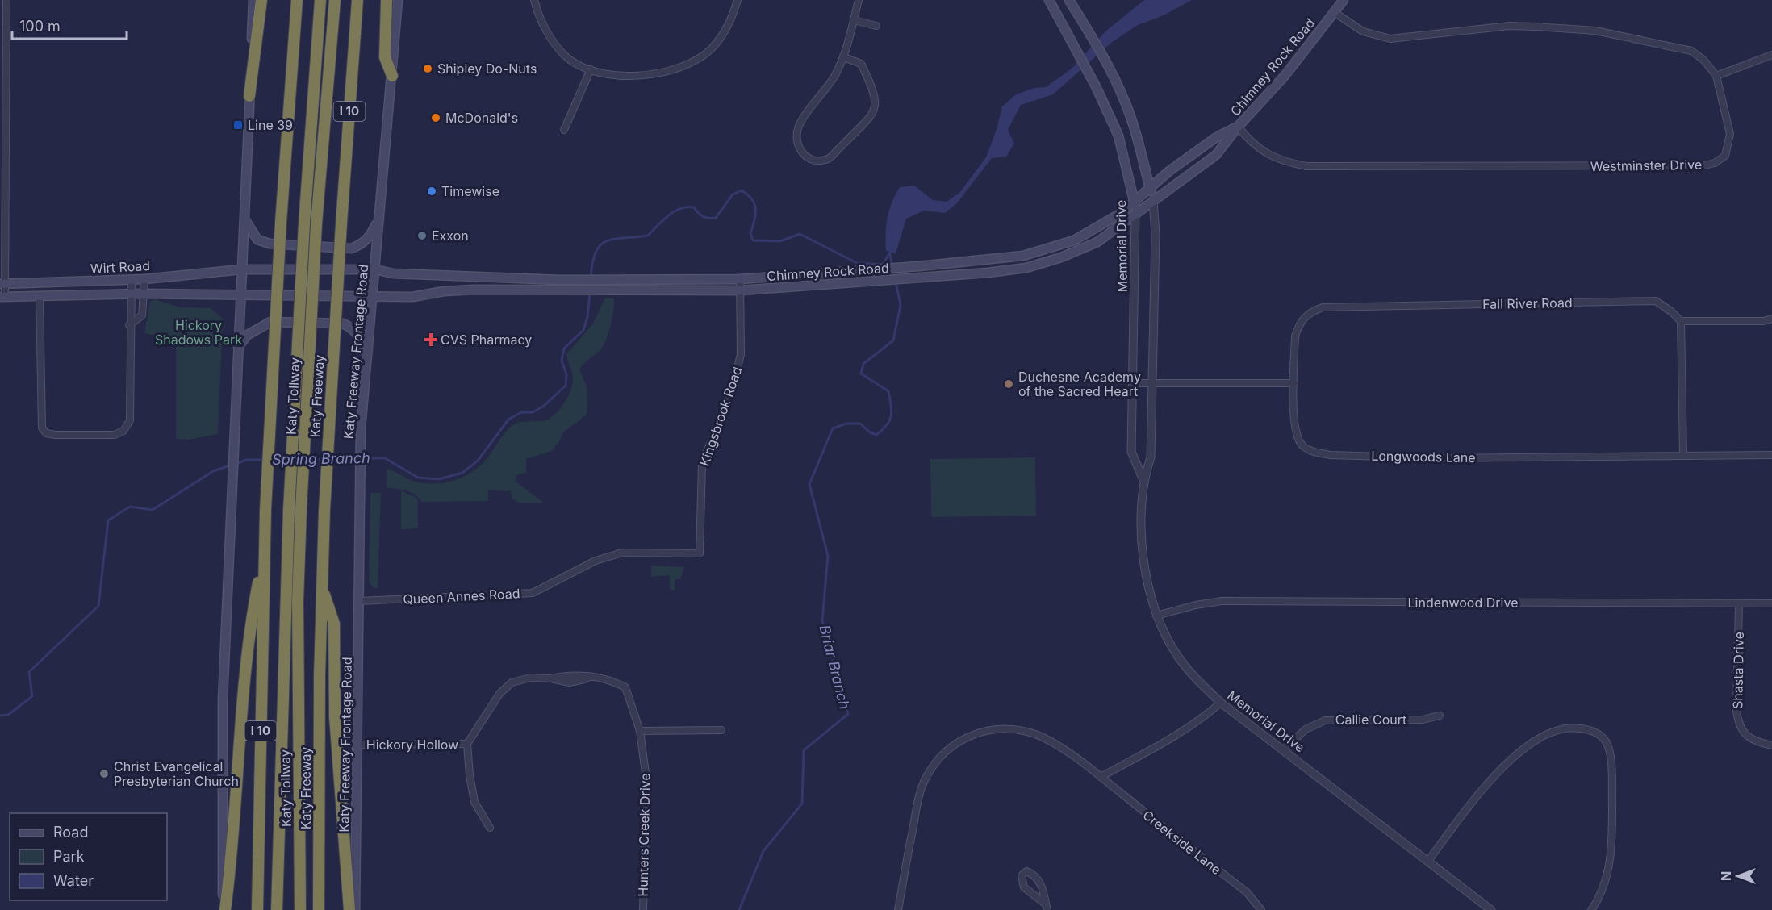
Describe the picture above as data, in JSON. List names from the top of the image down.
{
  "streets": {
    "highway": ["I 10", "Katy Tollway", "Katy Freeway"],
    "main road": [
      "Chimney Rock Road",
      "Memorial Drive",
      "Wirt Road",
      "Katy Freeway Frontage Road"
    ],
    "street": [
      "Westminster Drive",
      "Fall River Road",
      "Kingsbrook Road",
      "Longwoods Lane",
      "Queen Annes Road",
      "Lindenwood Drive",
      "Shasta Drive",
      "Callie Court",
      "Hickory Hollow",
      "Hunters Creek Drive",
      "Creekside Lane"
    ]
  },
  "crossings": [
    ["Chimney Rock Road", "Westminster Drive"],
    ["Chimney Rock Road", "Memorial Drive"],
    ["Chimney Rock Road", "Wirt Road"],
    ["Chimney Rock Road", "Katy Freeway Frontage Road"],
    ["Chimney Rock Road", "Kingsbrook Road"],
    ["Memorial Drive", "Lindenwood Drive"],
    ["Memorial Drive", "Callie Court"],
    ["Wirt Road", "Katy Freeway Frontage Road"],
    ["Fall River Road", "Longwoods Lane"],
    ["Katy Freeway Frontage Road", "Queen Annes Road"],
    ["Katy Freeway Frontage Road", "Hickory Hollow"],
    ["Kingsbrook Road", "Queen Annes Road"],
    ["Lindenwood Drive", "Shasta Drive"],
    ["Hickory Hollow", "Hunters Creek Drive"]
  ],
  "water": ["Spring Branch", "Briar Branch"],
  "parks": ["Hickory Shadows Park"],
  "places": {
    "other": [
      "Shipley Do-Nuts",
      "McDonald's",
      "Timewise",
      "Exxon",
      "Duchesne Academy of the Sacred Heart",
      "Christ Evangelical Presbyterian Church"
    ],
    "transit": ["Line 39"],
    "health": ["CVS Pharmacy"]
  },
  "legend": ["Road", "Park", "Water"],
  "scale_bar": "100 m",
  "north": "left"
}
